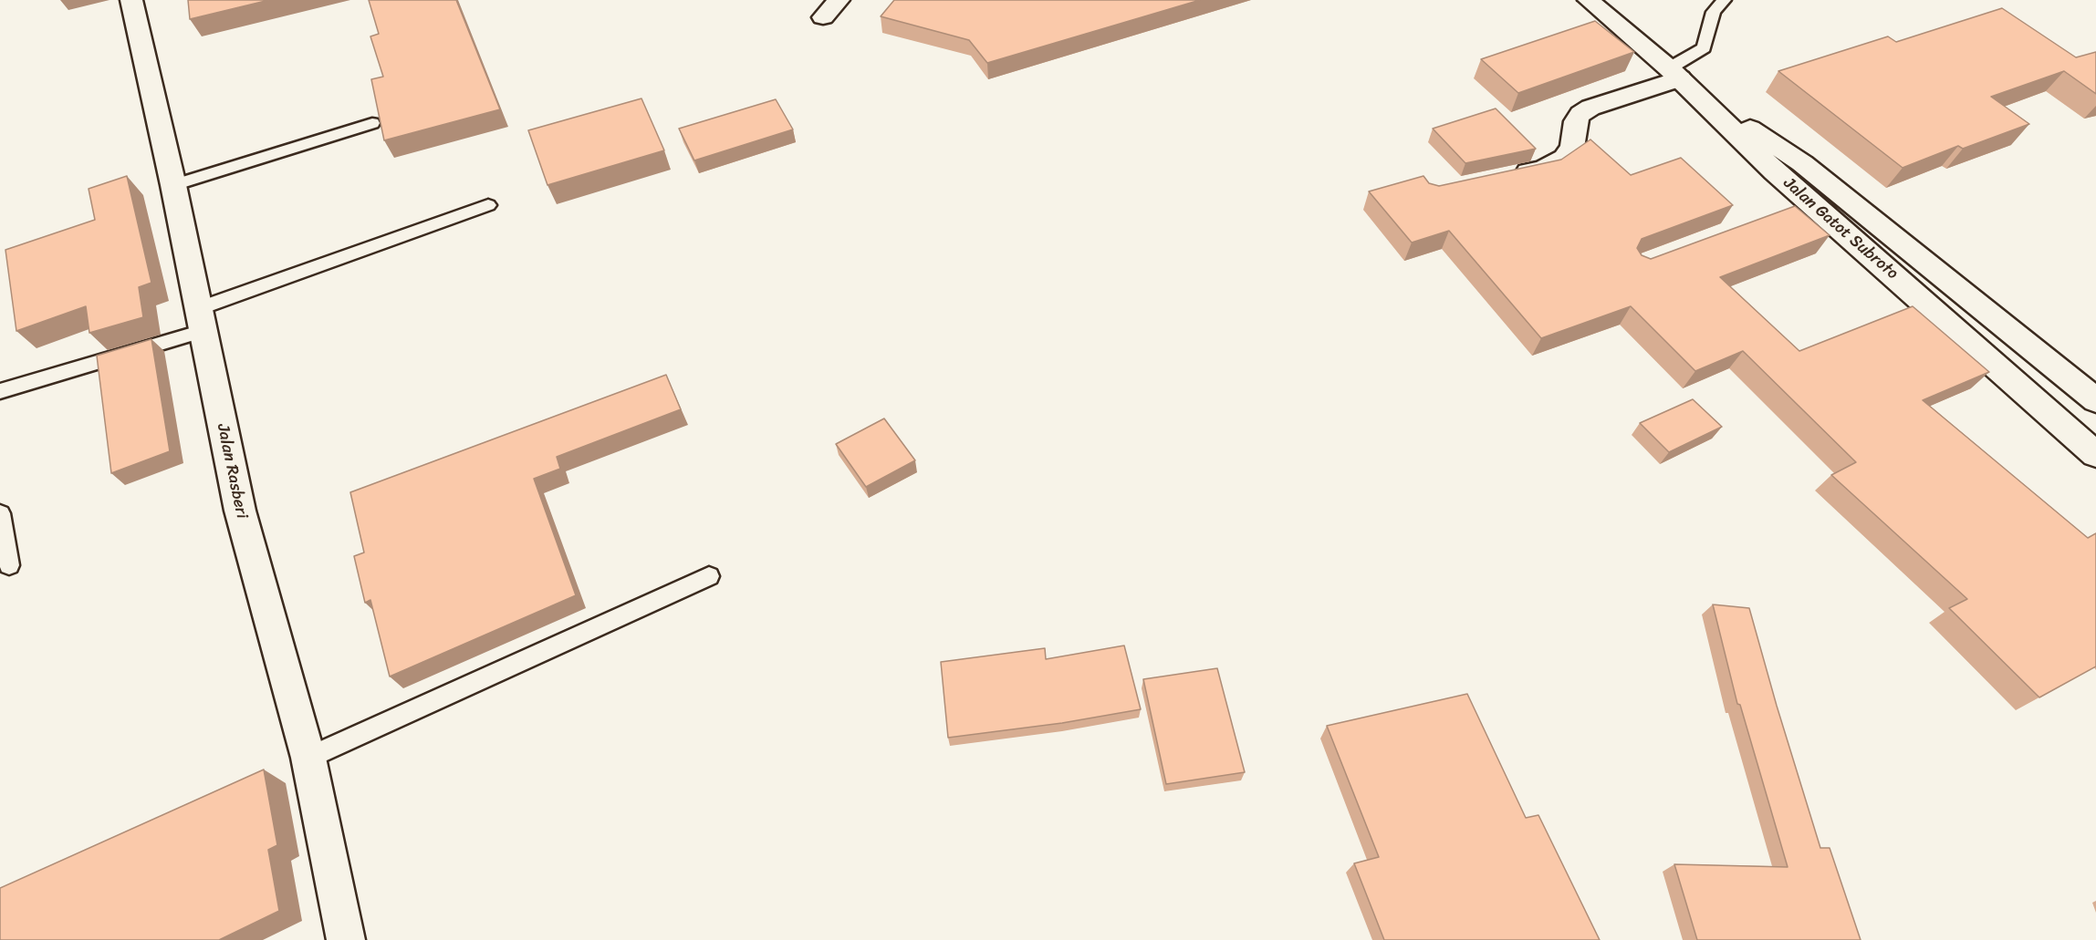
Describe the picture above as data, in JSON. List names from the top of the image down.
{
  "streets": {
    "street": ["Jalan Gatot Subroto", "Jalan Rasberi"]
  }
}
